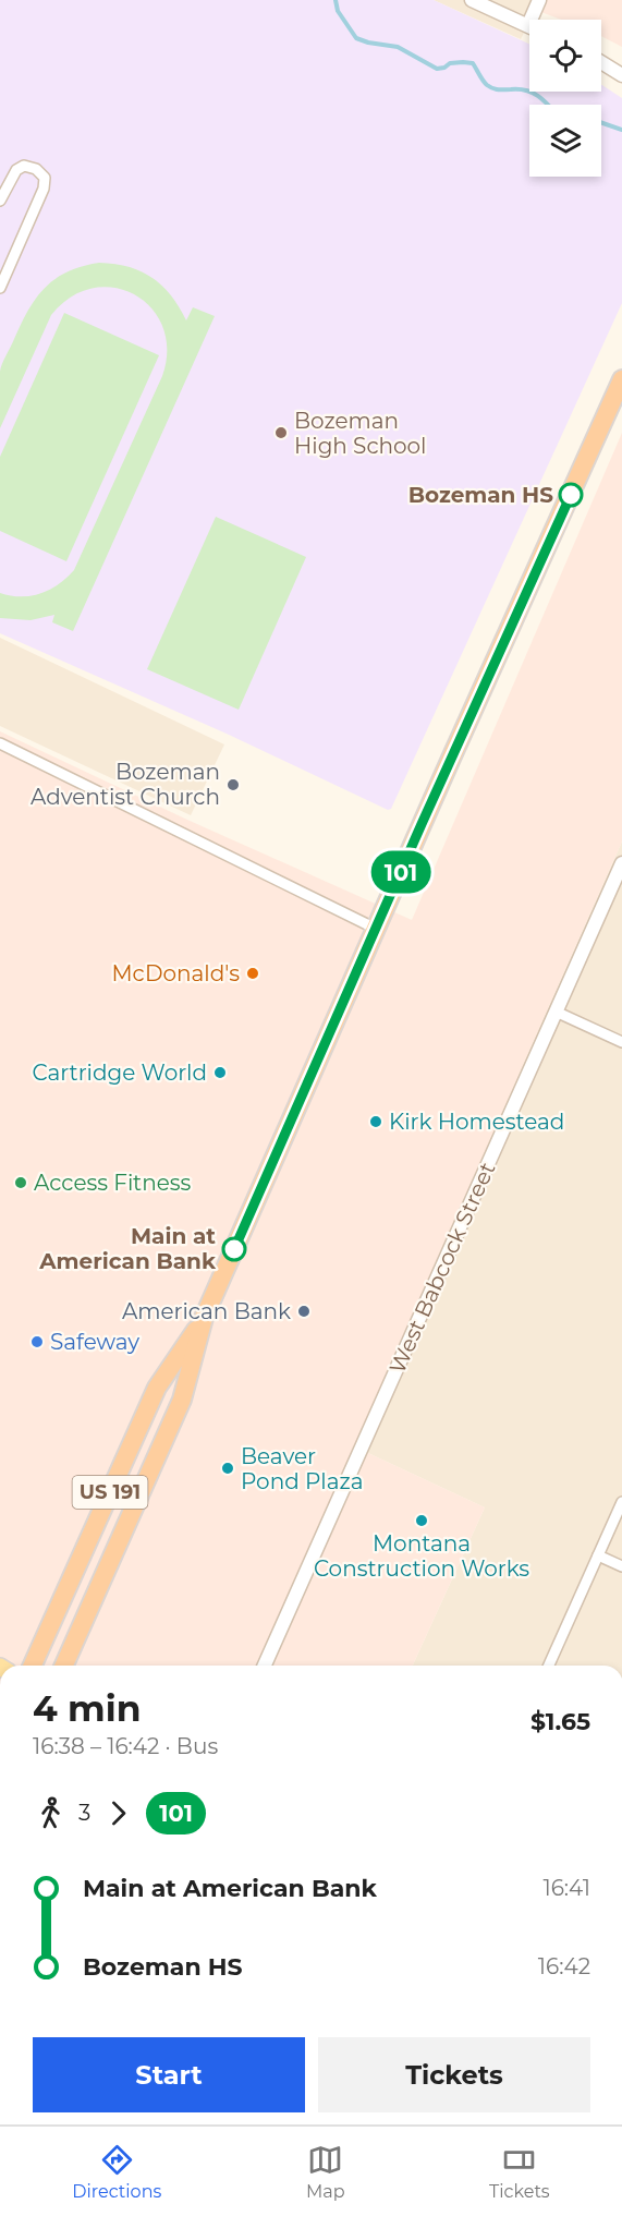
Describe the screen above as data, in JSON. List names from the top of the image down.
{
  "streets": {
    "highway": ["US 191"],
    "street": ["West Babcock Street"]
  },
  "places": [
    "Bozeman High School",
    "Bozeman HS",
    "Bozeman Adventist Church",
    "McDonald's",
    "Cartridge World",
    "Kirk Homestead",
    "Access Fitness",
    "Main at American Bank",
    "American Bank",
    "Safeway",
    "Beaver Pond Plaza",
    "Montana Construction Works"
  ],
  "lines": ["bus line 101"],
  "page": {
    "on_map": "101",
    "heading": ["4 min", "16:38 – 16:42 · Bus", "$1.65"],
    "legs": ["3", "101"],
    "list": [
      {
        "name": "Main at American Bank",
        "value": "16:41"
      },
      {
        "name": "Bozeman HS",
        "value": "16:42"
      }
    ],
    "buttons": ["Start", "Tickets"],
    "tabs": ["Directions", "Map", "Tickets"]
  }
}
